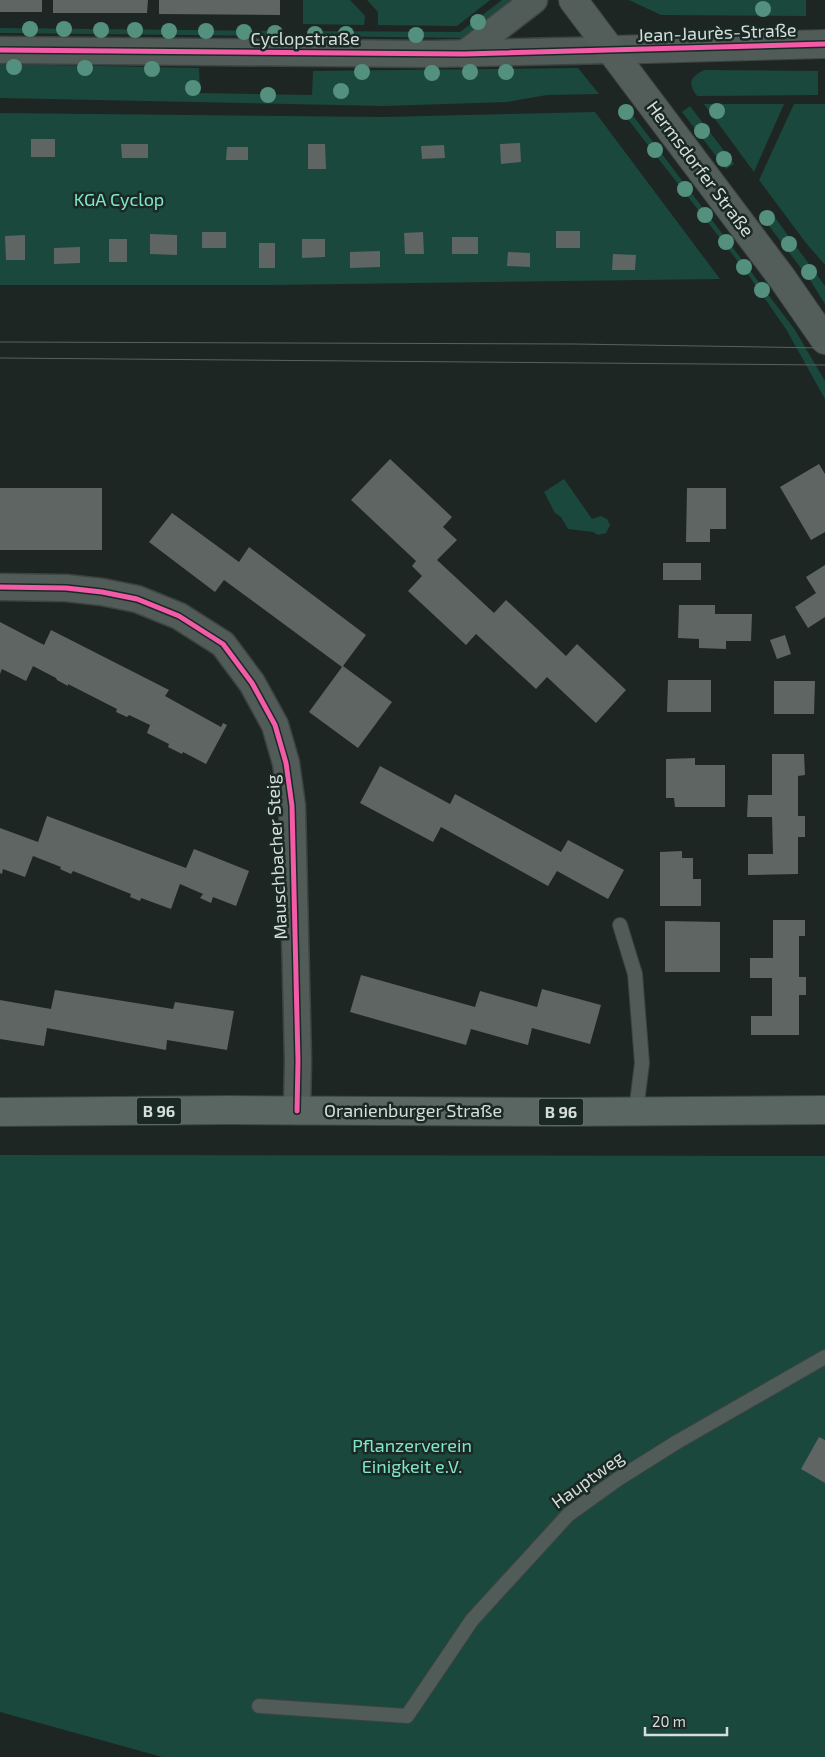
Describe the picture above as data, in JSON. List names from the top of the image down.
{
  "streets": {
    "main road": ["Hermsdorfer Straße", "B 96", "Oranienburger Straße"],
    "street": ["Jean-Jaurès-Straße", "Cyclopstraße", "Mauschbacher Steig"],
    "lane": ["Hauptweg"]
  },
  "crossings": [
    ["Jean-Jaurès-Straße", "Cyclopstraße"],
    ["Jean-Jaurès-Straße", "Hermsdorfer Straße"],
    ["Cyclopstraße", "Hermsdorfer Straße"],
    ["Mauschbacher Steig", "Oranienburger Straße"]
  ],
  "parks": ["KGA Cyclop", "Pflanzerverein Einigkeit e.V."],
  "scale_bar": "20 m"
}
